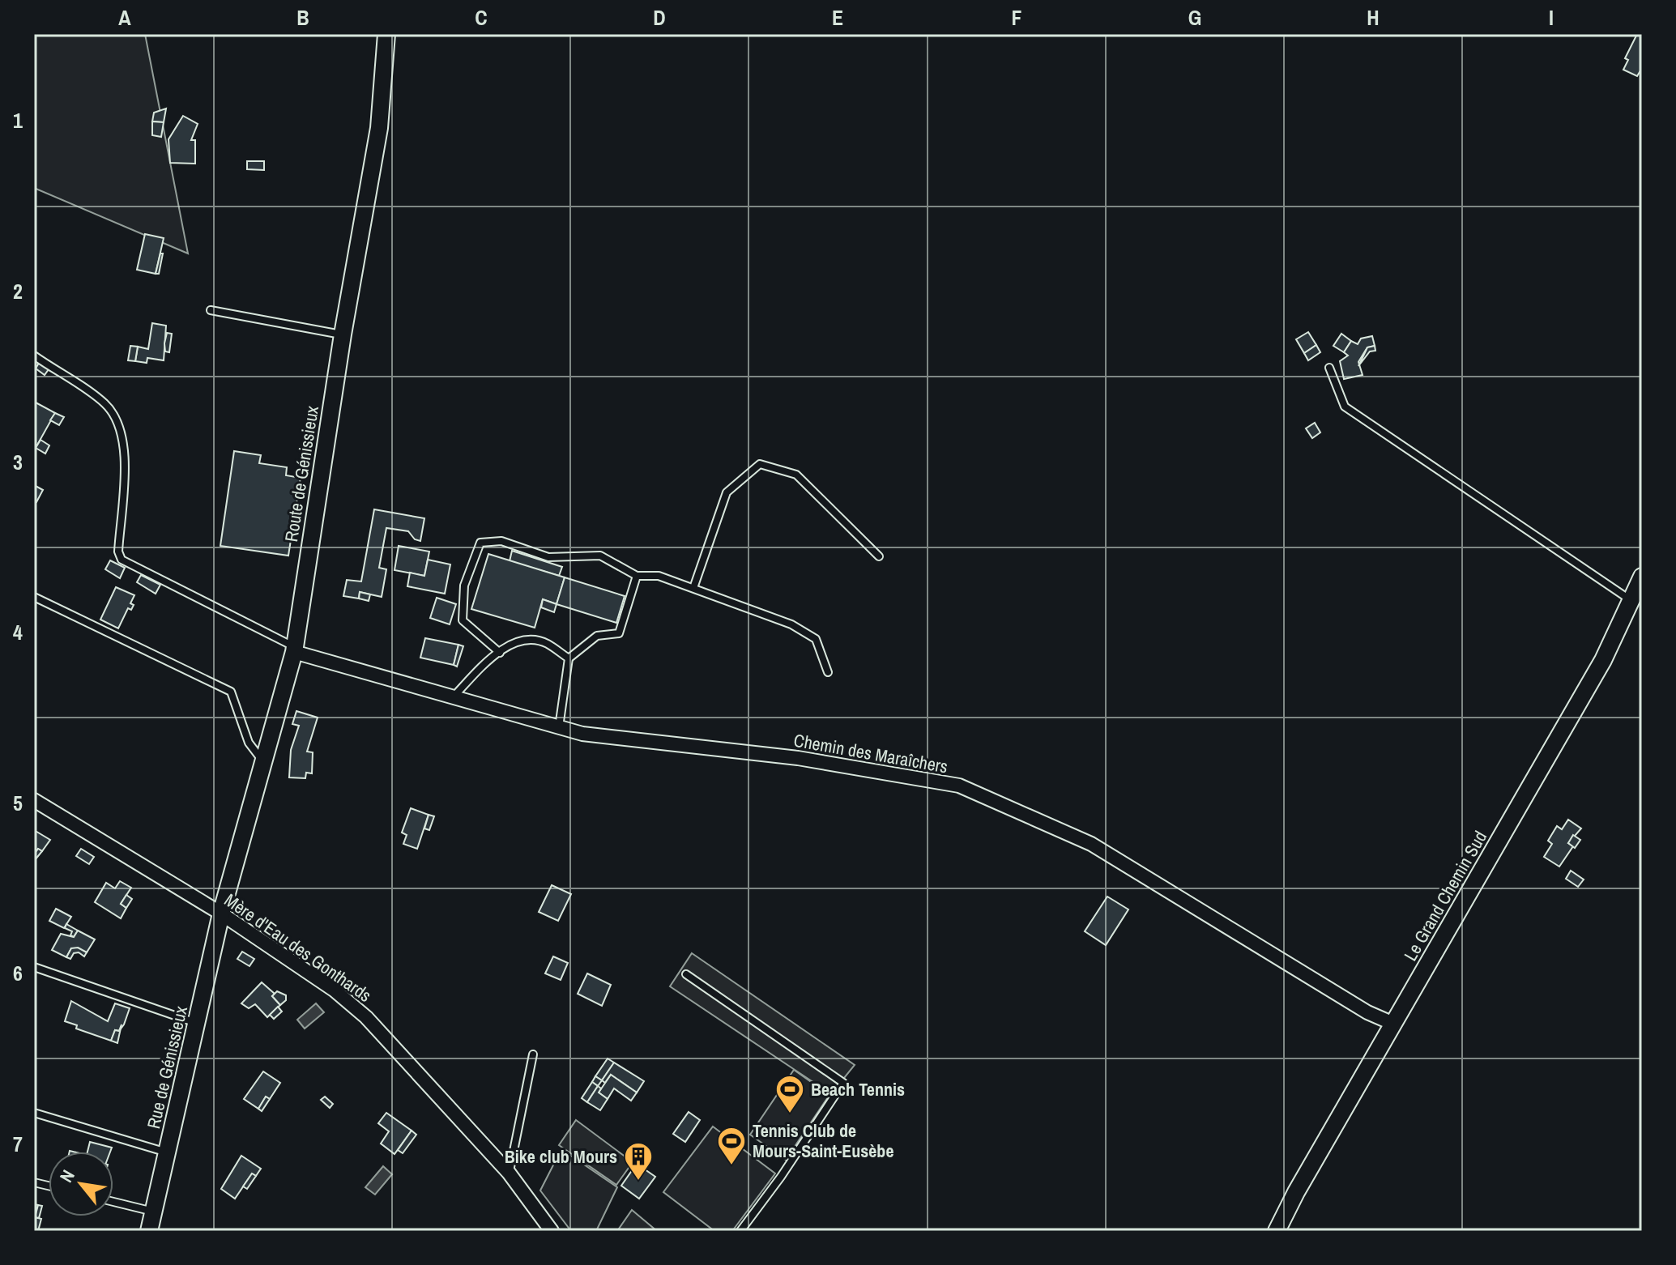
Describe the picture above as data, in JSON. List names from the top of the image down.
{
  "streets": {
    "street": [
      "Route de Génissieux",
      "Chemin des Maraîchers",
      "Le Grand Chemin Sud",
      "Mère d'Eau des Gonthards",
      "Rue de Génissieux"
    ]
  },
  "crossings": [
    ["Route de Génissieux", "Chemin des Maraîchers"],
    ["Route de Génissieux", "Mère d'Eau des Gonthards"],
    ["Route de Génissieux", "Rue de Génissieux"],
    ["Chemin des Maraîchers", "Le Grand Chemin Sud"],
    ["Mère d'Eau des Gonthards", "Rue de Génissieux"]
  ],
  "places": {
    "sports": ["Beach Tennis", "Tennis Club de Mours-Saint-Eusèbe"],
    "building": ["Bike club Mours"]
  },
  "north": "top left",
  "grid": {
    "columns": [
      "A",
      "B",
      "C",
      "D",
      "E",
      "F",
      "G",
      "H",
      "I"
    ],
    "rows": [
      "1",
      "2",
      "3",
      "4",
      "5",
      "6",
      "7"
    ]
  }
}
